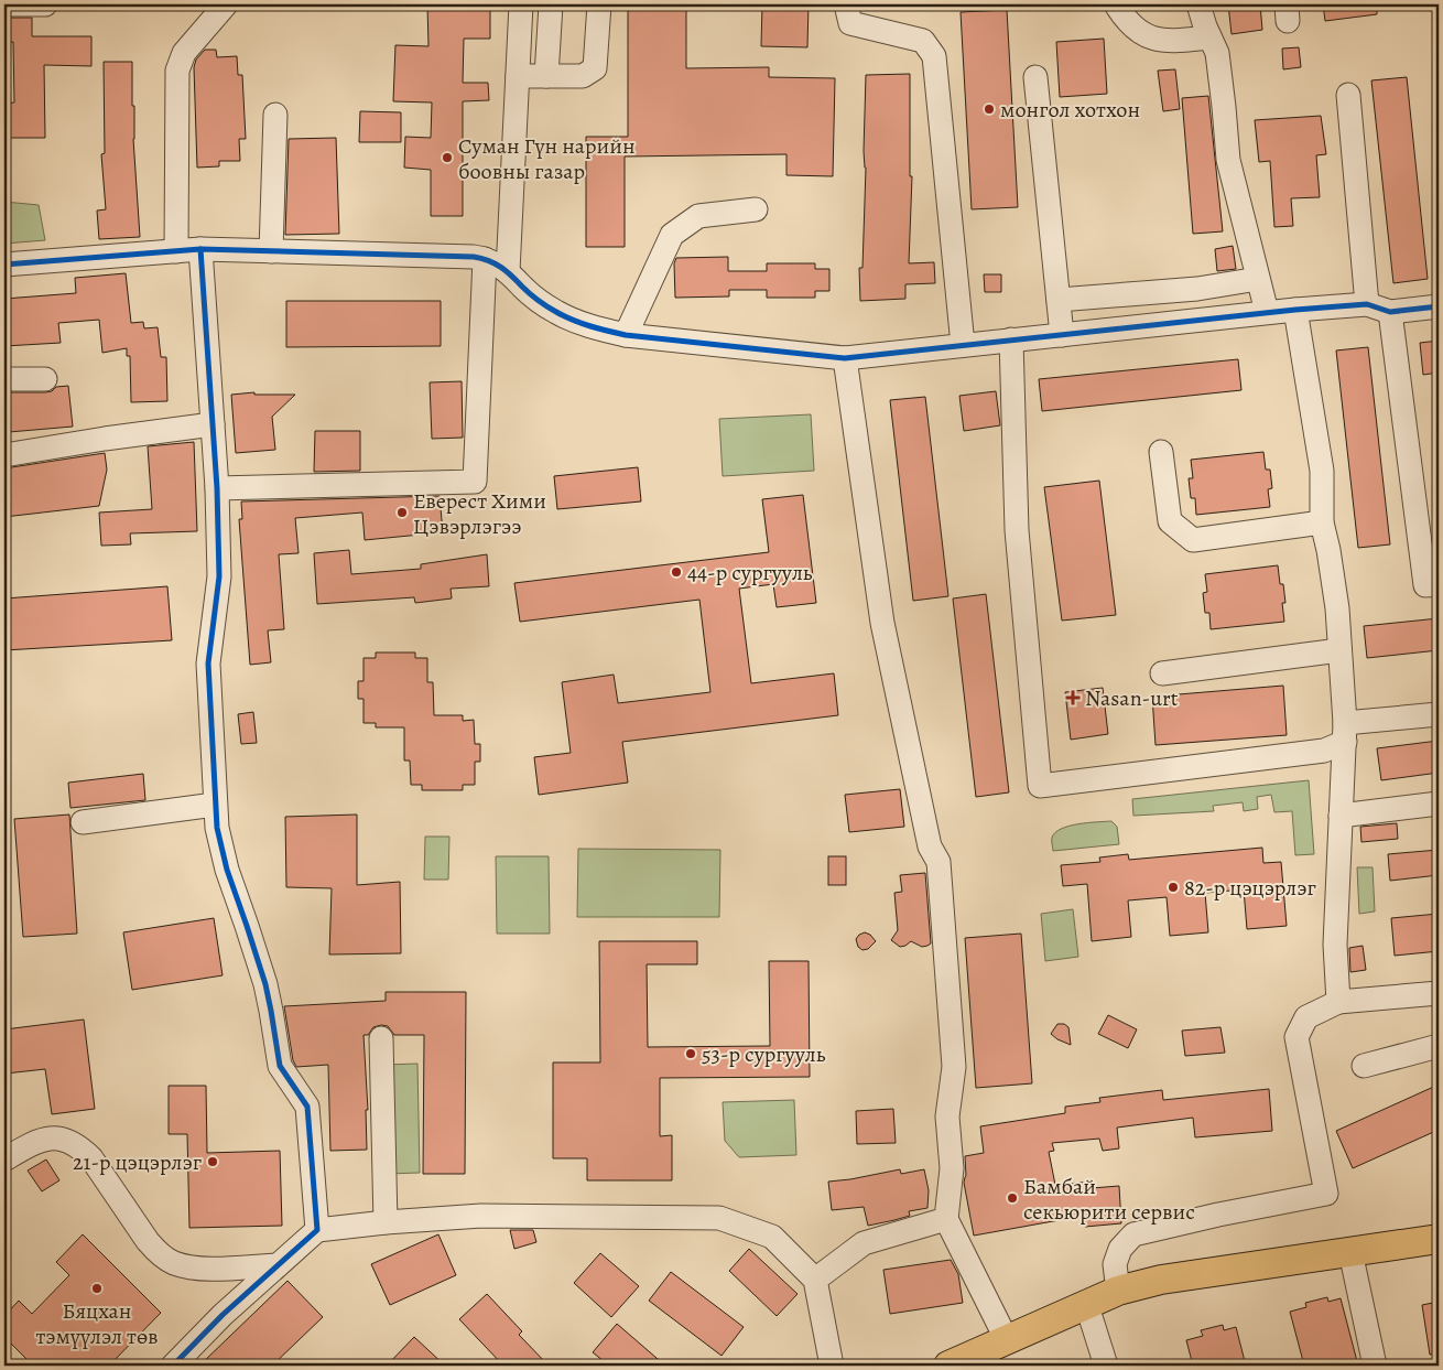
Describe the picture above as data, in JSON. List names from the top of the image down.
{
  "places": {
    "other": [
      "монгол хотхон",
      "Суман Гүн нарийн боовны газар",
      "Еверест Хими Цэвэрлэгээ",
      "44-р сургууль",
      "82-р цэцэрлэг",
      "53-р сургууль",
      "21-р цэцэрлэг",
      "Бамбай секьюрити сервис",
      "Бяцхан тэмүүлэл төв"
    ],
    "health": ["Nasan-urt"]
  }
}
